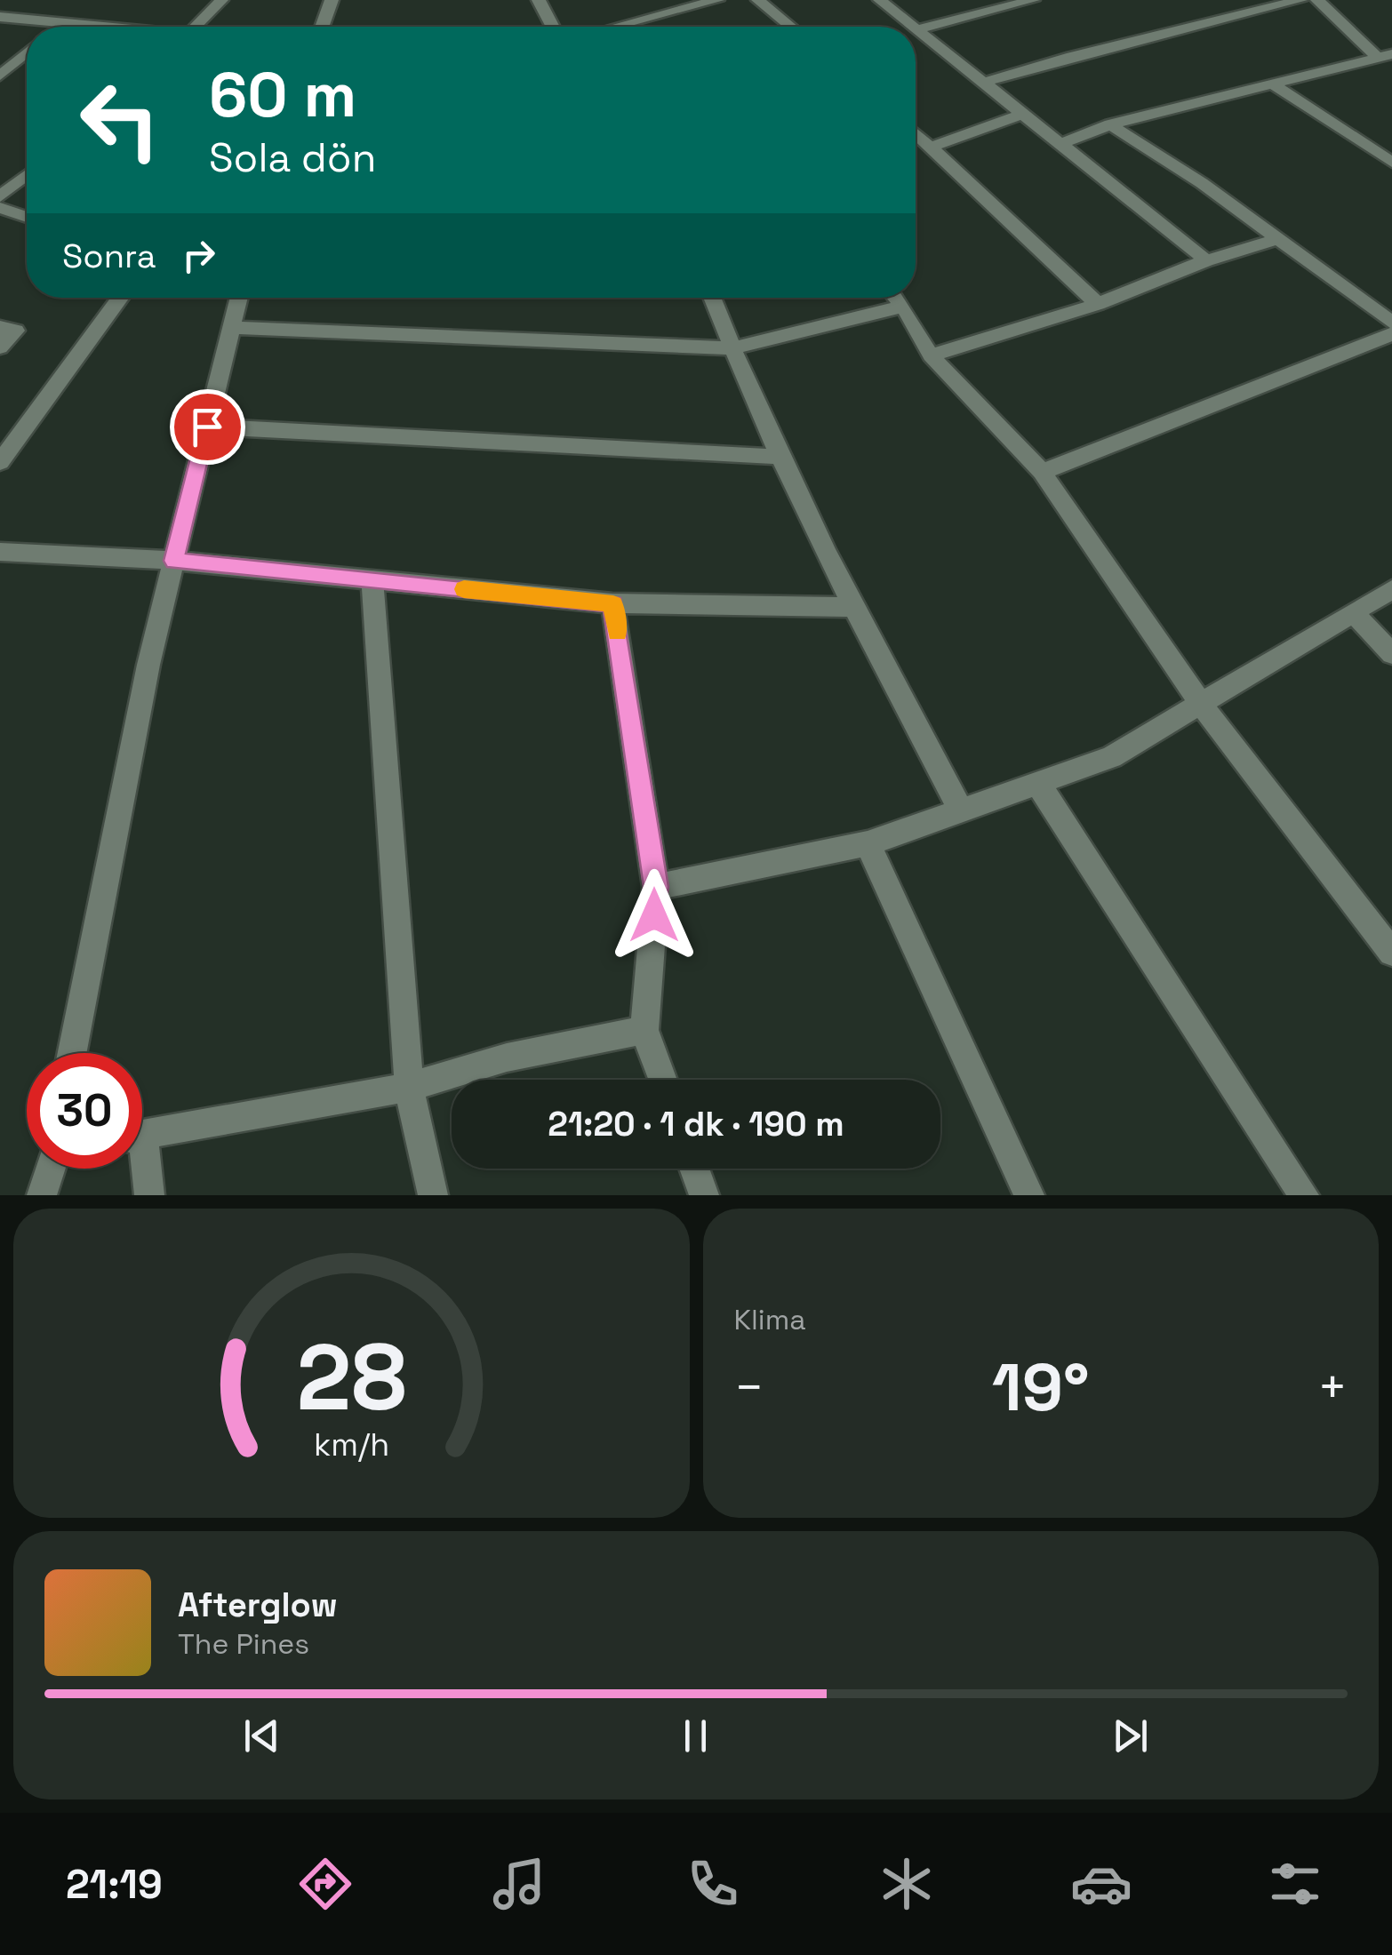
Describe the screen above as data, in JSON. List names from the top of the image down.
{
  "page": {
    "turn": ["60 m", "Sola dön"],
    "then": "Sonra",
    "limit": "30",
    "trip": "21:20 · 1 dk · 190 m",
    "tile": "Klima",
    "heat": ["−", "19°", "+"],
    "song": ["Afterglow", "The Pines"],
    "tabs": "21:19",
    "gauge": ["28", "km/h"]
  }
}
